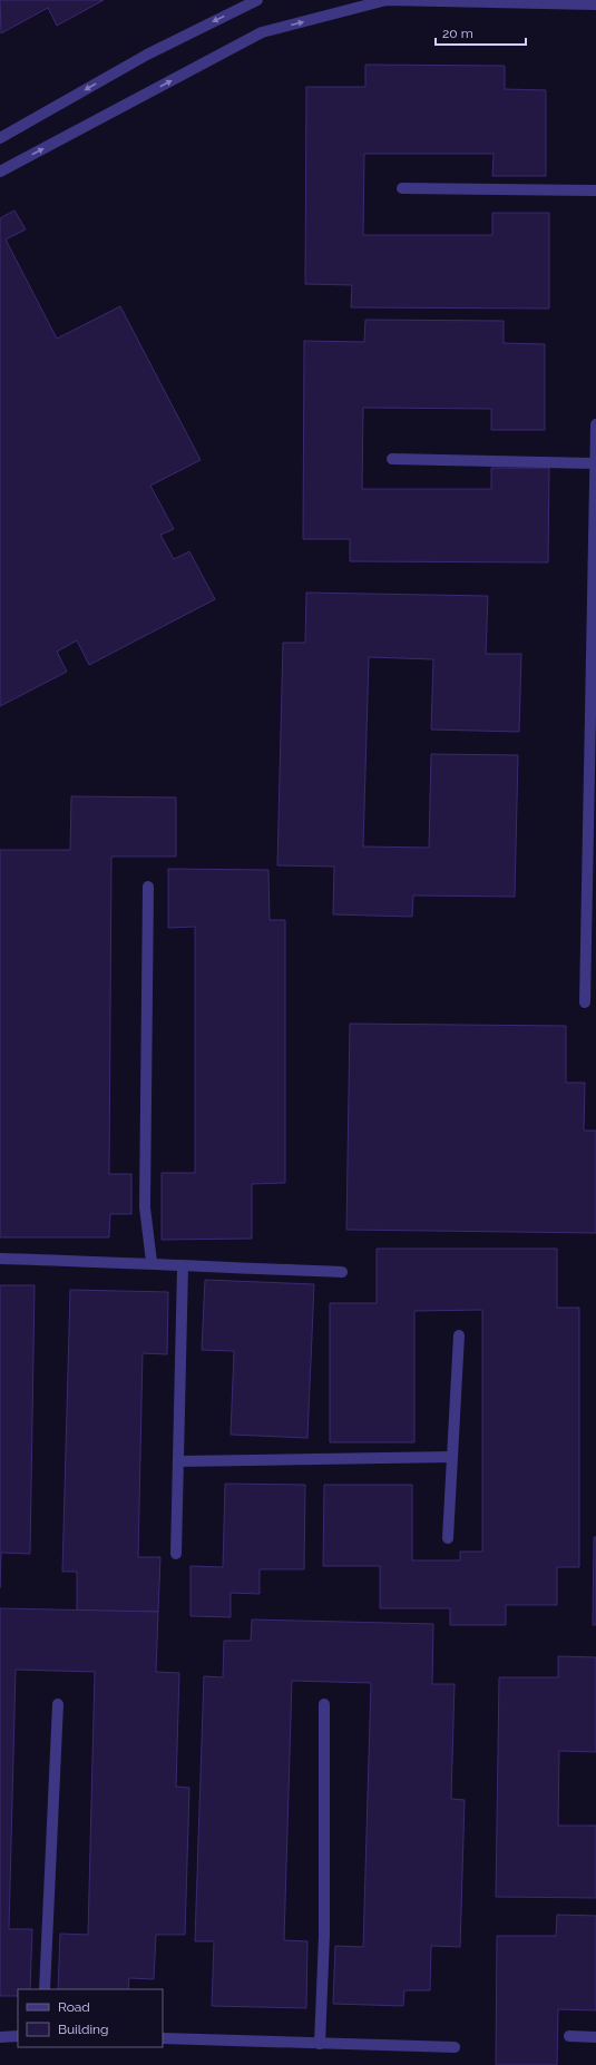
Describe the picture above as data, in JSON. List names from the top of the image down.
{
  "legend": ["Road", "Building"],
  "scale_bar": "20 m"
}
